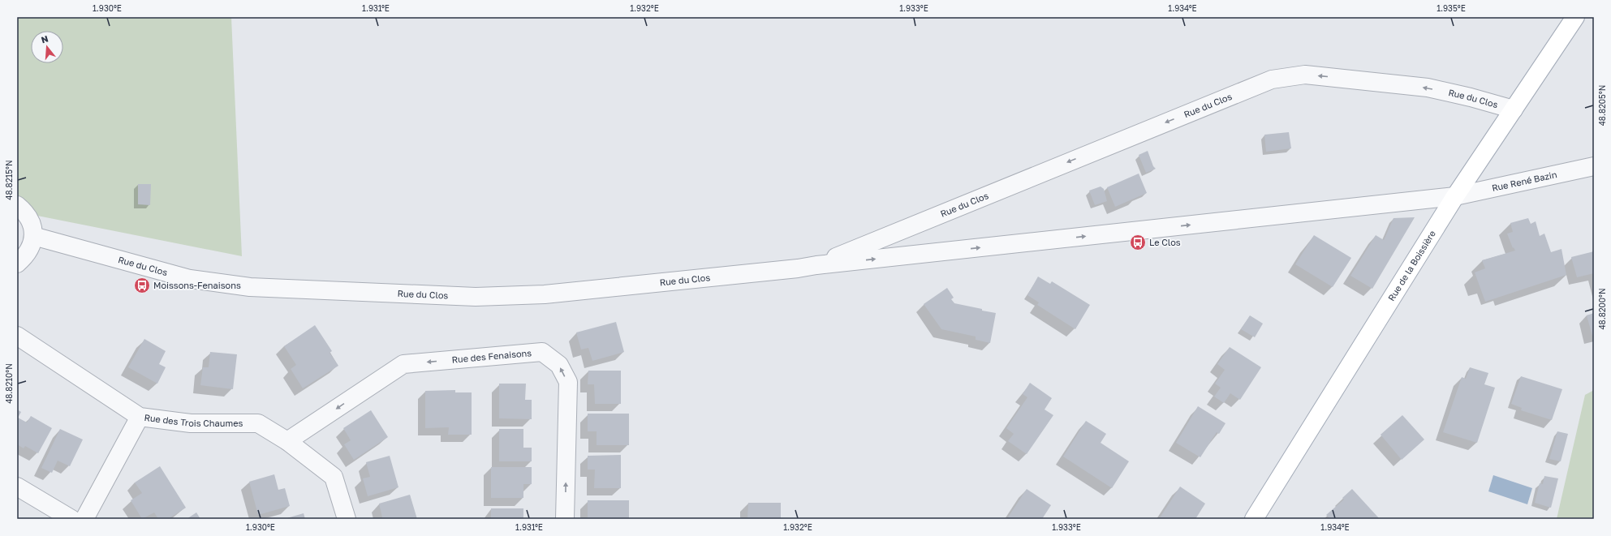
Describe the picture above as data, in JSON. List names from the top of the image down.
{
  "streets": {
    "main road": ["Rue de la Boissière"],
    "street": [
      "Rue du Clos",
      "Rue René Bazin",
      "Rue des Fenaisons",
      "Rue des Trois Chaumes"
    ]
  },
  "crossings": [
    ["Rue du Clos", "Rue René Bazin"],
    ["Rue du Clos", "Rue de la Boissière"],
    ["Rue René Bazin", "Rue de la Boissière"],
    ["Rue des Fenaisons", "Rue des Trois Chaumes"]
  ],
  "places": {
    "bus stop": ["Le Clos", "Moissons-Fenaisons"]
  },
  "north": "top",
  "coordinates": [
    "1.930°E",
    "1.931°E",
    "1.932°E",
    "1.933°E",
    "1.934°E",
    "1.935°E",
    "48.8205°N",
    "48.8215°N",
    "48.8200°N",
    "48.8210°N"
  ]
}
